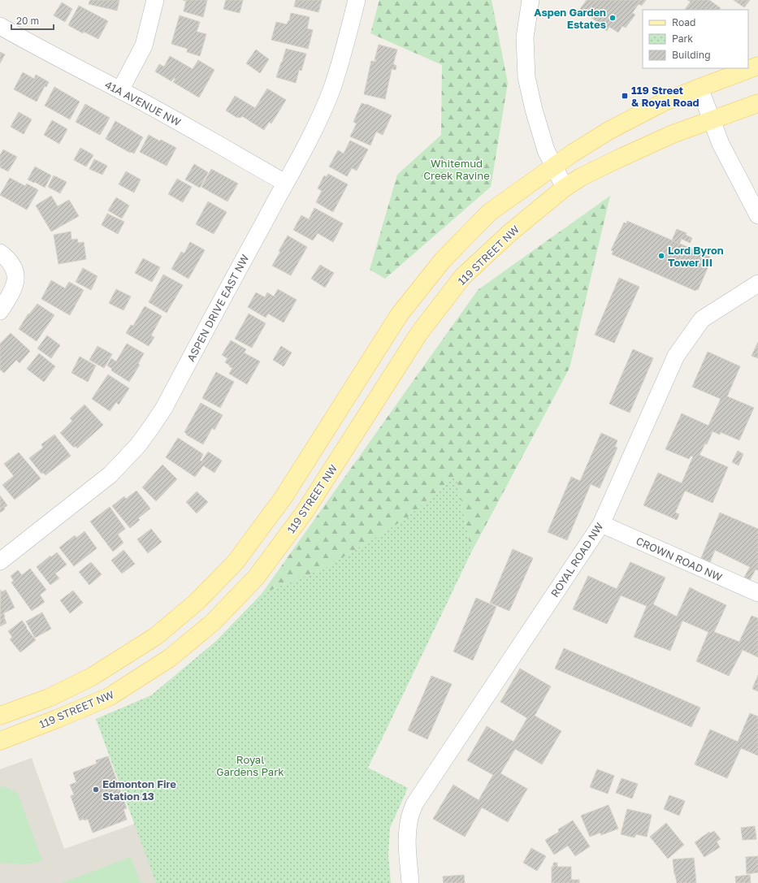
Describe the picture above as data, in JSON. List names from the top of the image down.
{
  "streets": {
    "main road": ["119 STREET NW"],
    "street": [
      "41A AVENUE NW",
      "ASPEN DRIVE EAST NW",
      "CROWN ROAD NW",
      "ROYAL ROAD NW"
    ]
  },
  "crossings": [
    ["41A AVENUE NW", "ASPEN DRIVE EAST NW"],
    ["CROWN ROAD NW", "ROYAL ROAD NW"]
  ],
  "parks": ["Whitemud Creek Ravine", "Royal Gardens Park"],
  "places": {
    "other": ["Aspen Garden Estates", "Lord Byron Tower III", "Edmonton Fire Station 13"],
    "transit": ["119 Street & Royal Road"]
  },
  "legend": ["Road", "Park", "Building"],
  "scale_bar": "20 m"
}
